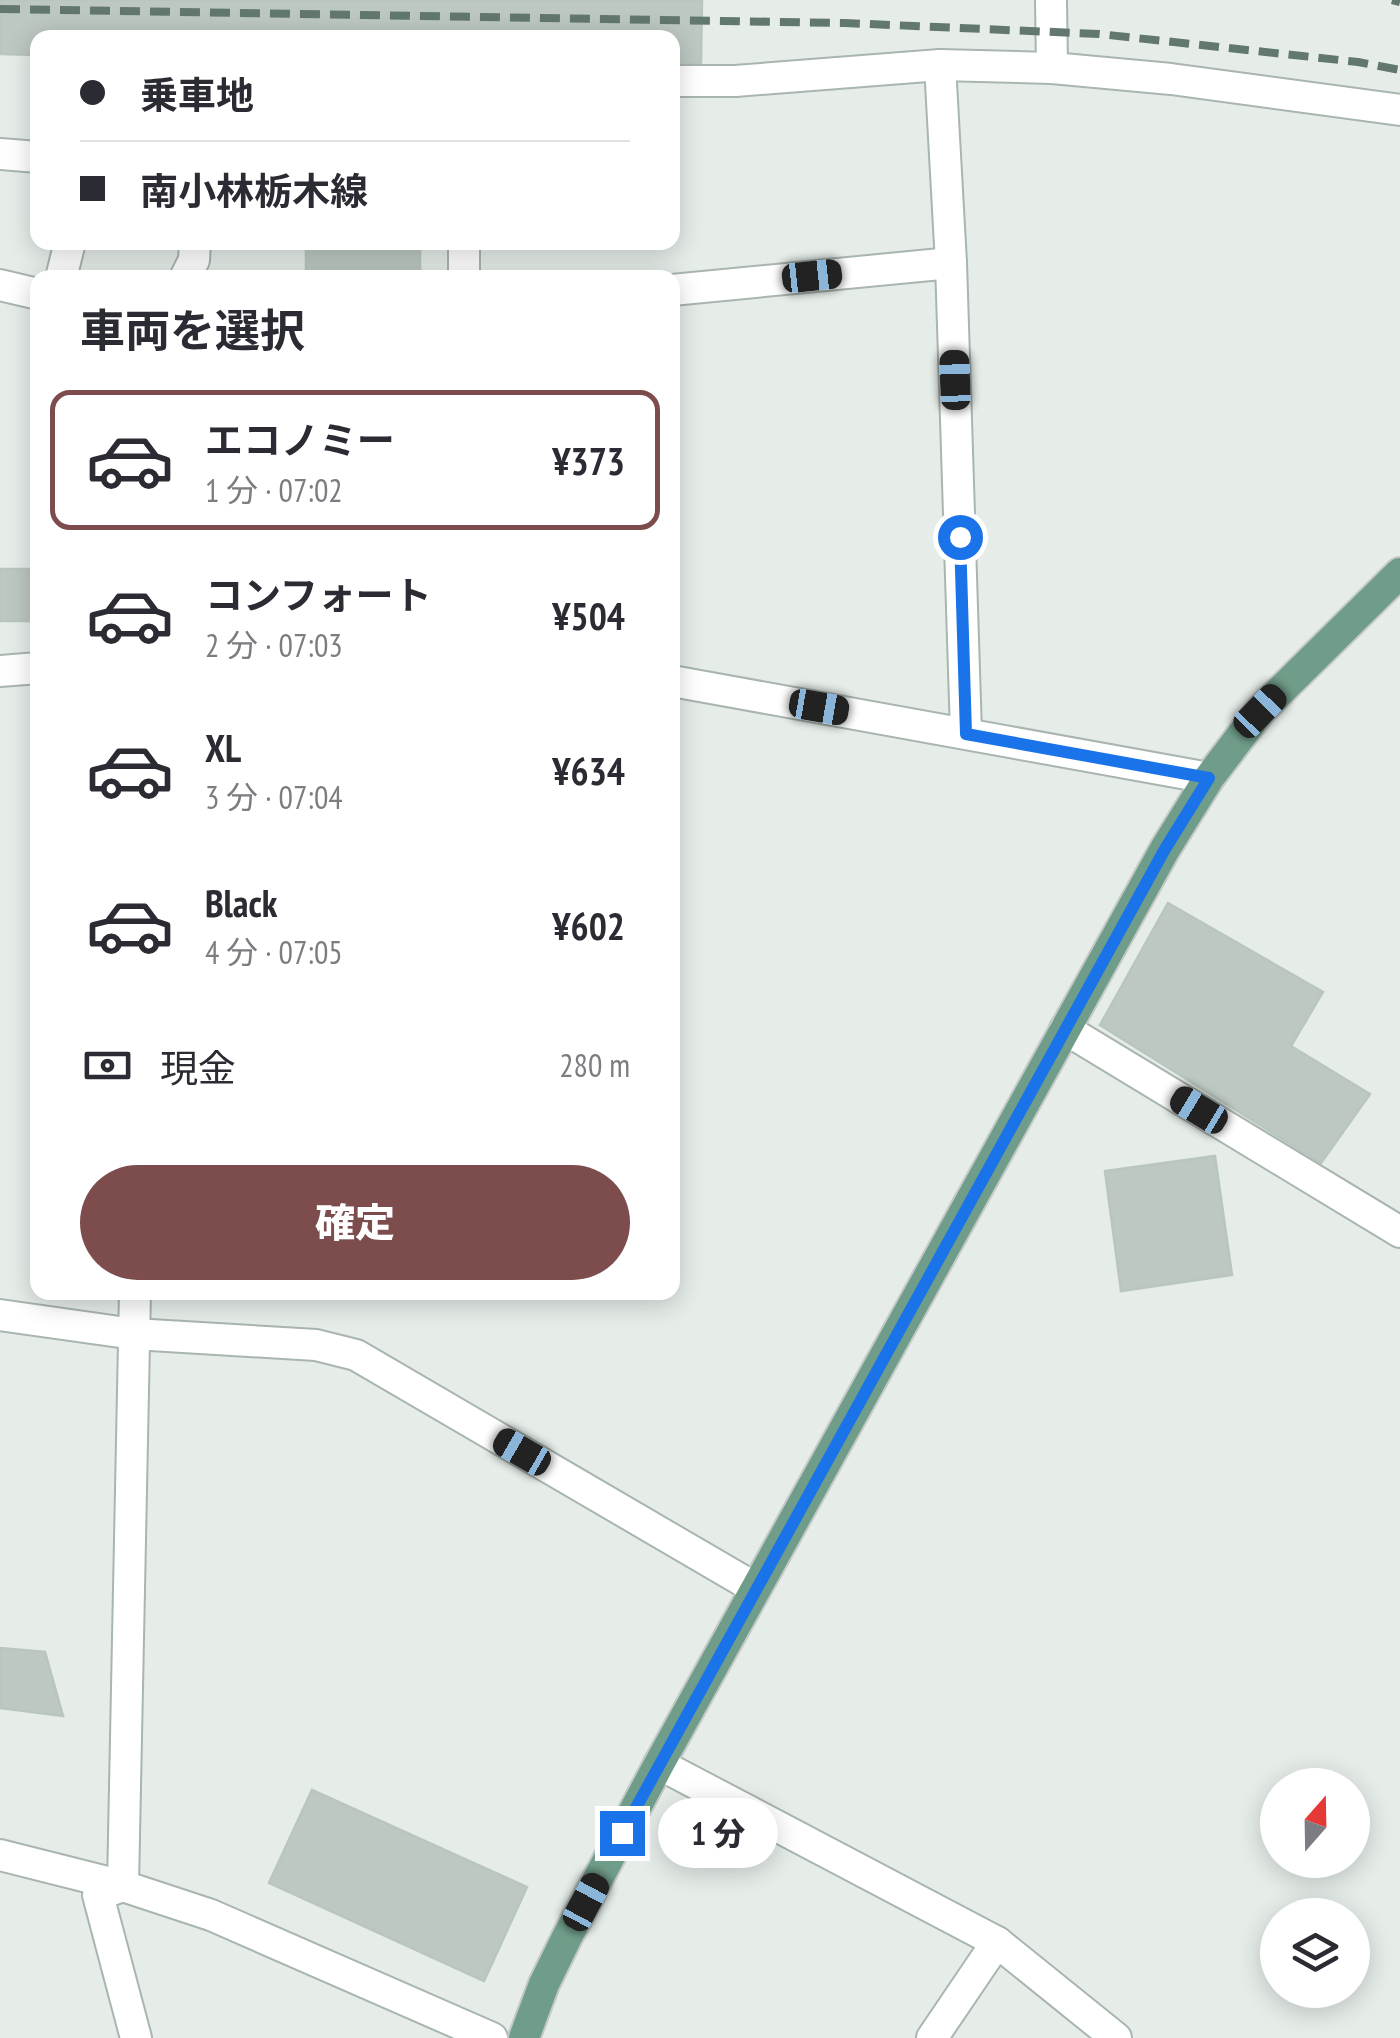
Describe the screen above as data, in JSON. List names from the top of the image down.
{
  "north": "top",
  "page": {
    "banner": ["乗車地", "南小林栃木線"],
    "heading": "車両を選択",
    "list": [
      {
        "name": "エコノミー",
        "note": "1 分 · 07:02",
        "value": "¥373"
      },
      {
        "name": "コンフォート",
        "note": "2 分 · 07:03",
        "value": "¥504"
      },
      {
        "name": "XL",
        "note": "3 分 · 07:04",
        "value": "¥634"
      },
      {
        "name": "Black",
        "note": "4 分 · 07:05",
        "value": "¥602"
      }
    ],
    "pay": ["現金", "280 m"],
    "buttons": "確定",
    "bubble": "1 分"
  }
}
